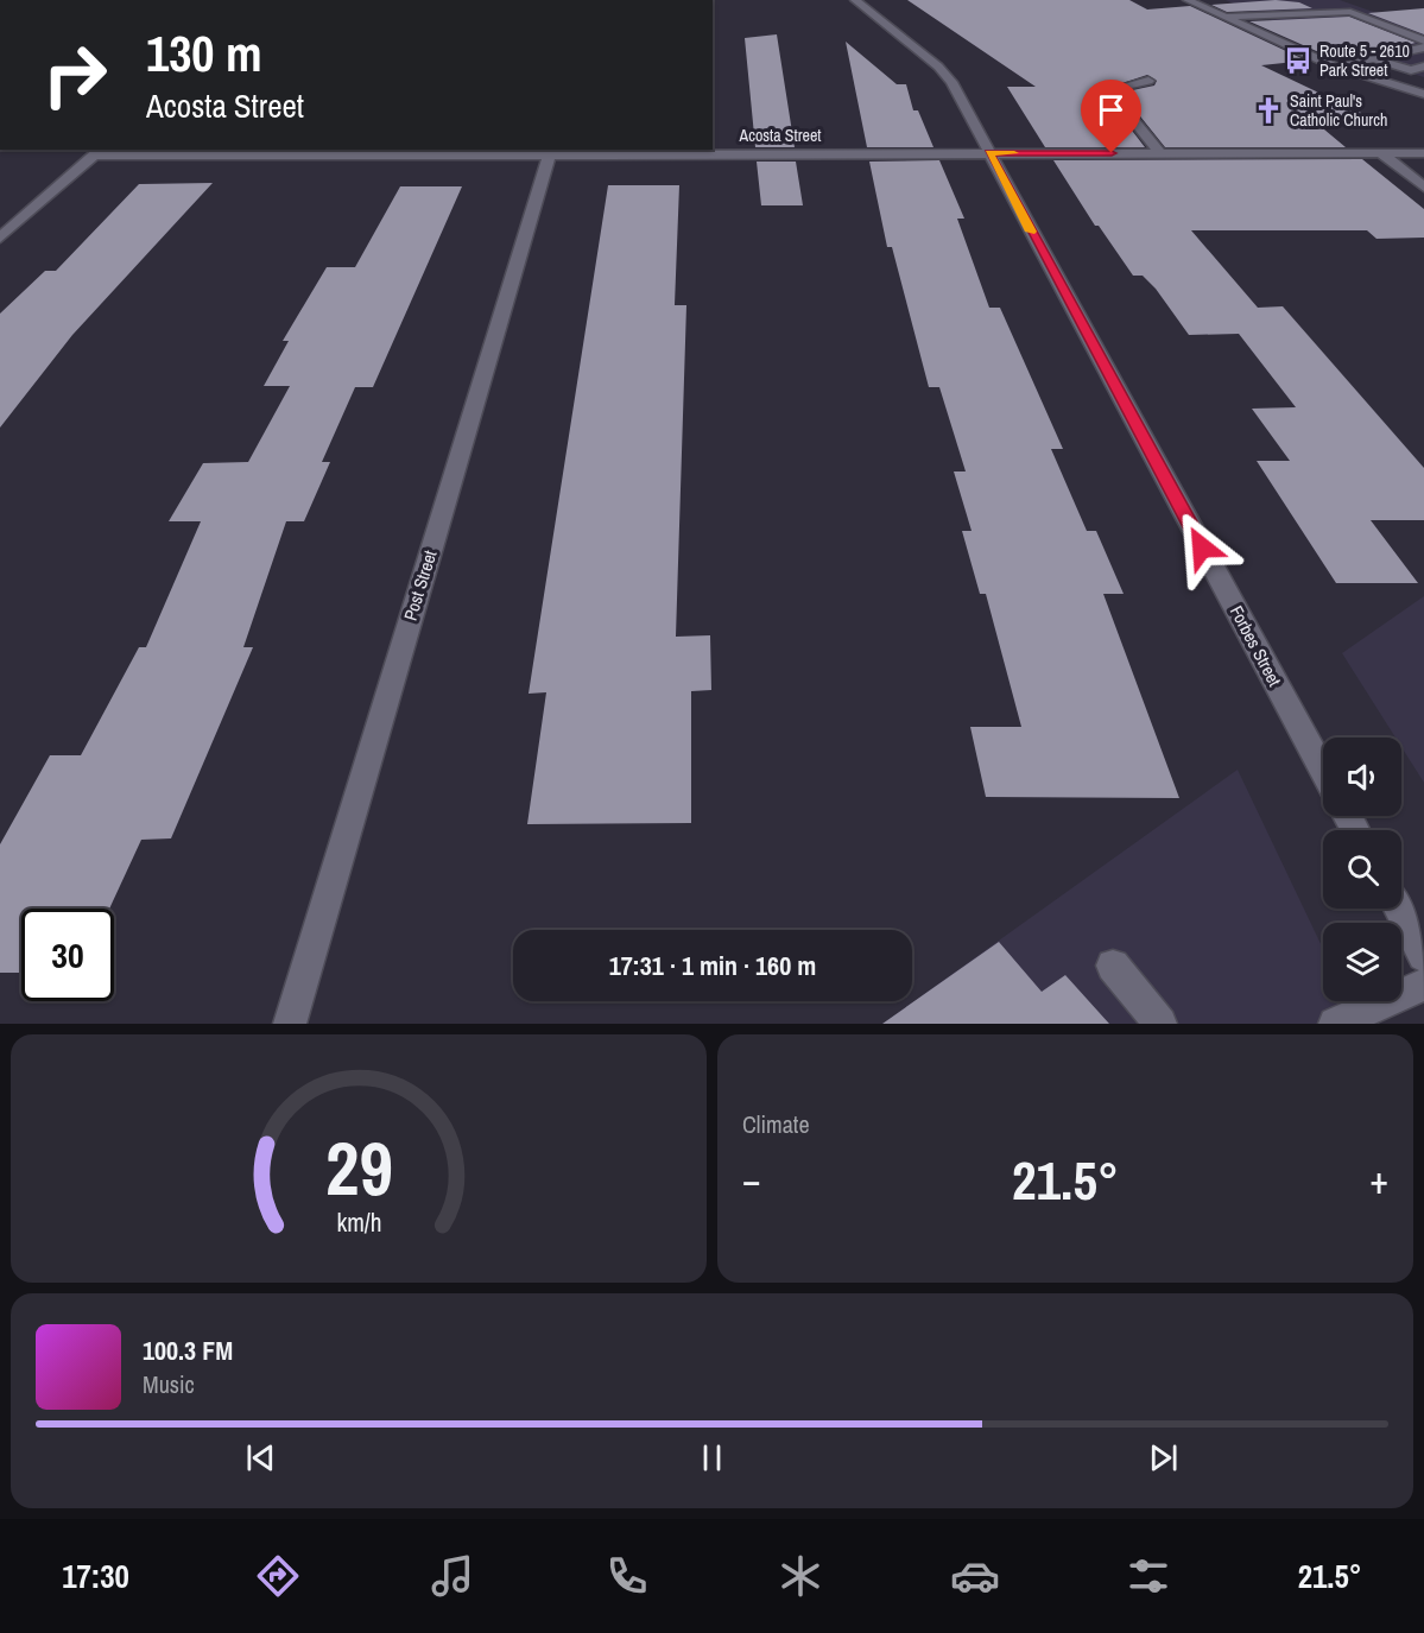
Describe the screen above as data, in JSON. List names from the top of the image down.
{
  "streets": {
    "street": ["Acosta Street", "Post Street", "Forbes Street"]
  },
  "crossings": [
    ["Acosta Street", "Post Street"],
    ["Acosta Street", "Forbes Street"]
  ],
  "places": {
    "bus stop": ["Route 5 - 2610 Park Street"],
    "church": ["Saint Paul's Catholic Church"]
  },
  "page": {
    "turn": ["130 m", "Acosta Street"],
    "limit": "30",
    "trip": "17:31 · 1 min · 160 m",
    "tile": "Climate",
    "heat": ["−", "21.5°", "+"],
    "song": ["100.3 FM", "Music"],
    "tabs": ["17:30", "21.5°"],
    "gauge": ["29", "km/h"]
  }
}
